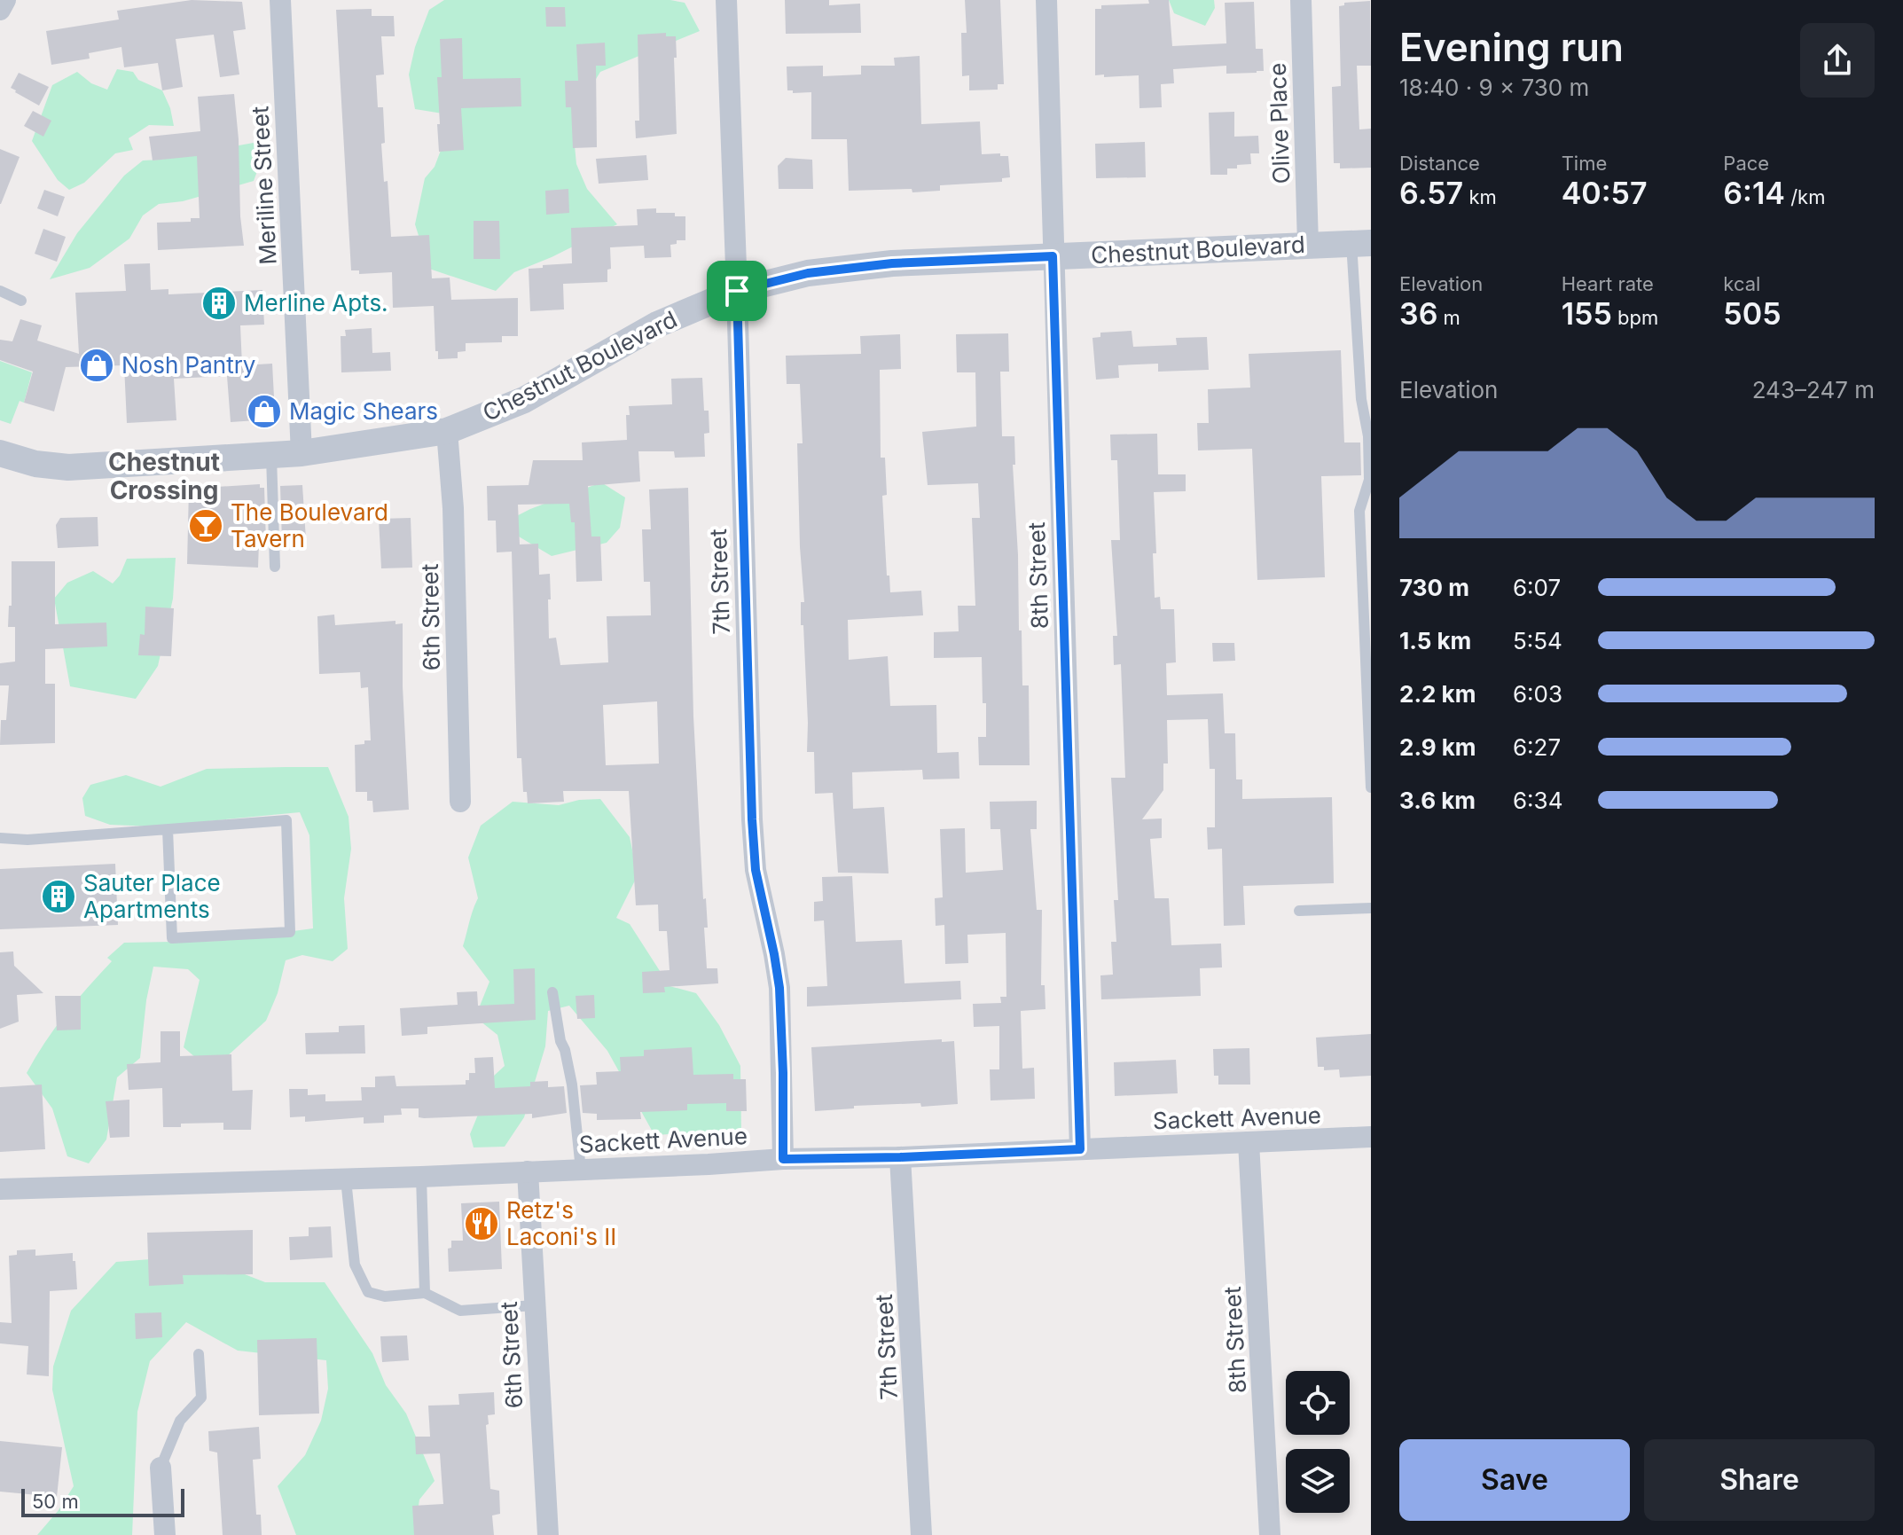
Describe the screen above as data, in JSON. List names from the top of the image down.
{
  "streets": {
    "street": [
      "Olive Place",
      "Meriline Street",
      "Chestnut Boulevard",
      "8th Street",
      "7th Street",
      "6th Street",
      "Sackett Avenue"
    ]
  },
  "crossings": [
    ["Olive Place", "Chestnut Boulevard"],
    ["Meriline Street", "Chestnut Boulevard"],
    ["Chestnut Boulevard", "8th Street"],
    ["Chestnut Boulevard", "7th Street"],
    ["Chestnut Boulevard", "6th Street"],
    ["8th Street", "Sackett Avenue"],
    ["7th Street", "Sackett Avenue"],
    ["6th Street", "Sackett Avenue"]
  ],
  "districts": ["Chestnut Crossing"],
  "places": {
    "building": ["Merline Apts.", "Sauter Place Apartments"],
    "shop": ["Nosh Pantry", "Magic Shears"],
    "bar": ["The Boulevard Tavern"],
    "restaurant": ["Retz's Laconi's II"]
  },
  "scale_bar": "50 m",
  "page": {
    "heading": ["Evening run", "18:40 · 9 × 730 m"],
    "stats": [
      ["Distance", "6.57 km"],
      ["Time", "40:57"],
      ["Pace", "6:14 /km"],
      ["Elevation", "36 m"],
      ["Heart rate", "155 bpm"],
      ["kcal", "505"]
    ],
    "chart": ["Elevation", "243–247 m"],
    "list": [
      {
        "name": "730 m",
        "note": "6:07"
      },
      {
        "name": "1.5 km",
        "note": "5:54"
      },
      {
        "name": "2.2 km",
        "note": "6:03"
      },
      {
        "name": "2.9 km",
        "note": "6:27"
      },
      {
        "name": "3.6 km",
        "note": "6:34"
      }
    ],
    "buttons": ["Save", "Share"],
    "scale": "50 m"
  }
}
